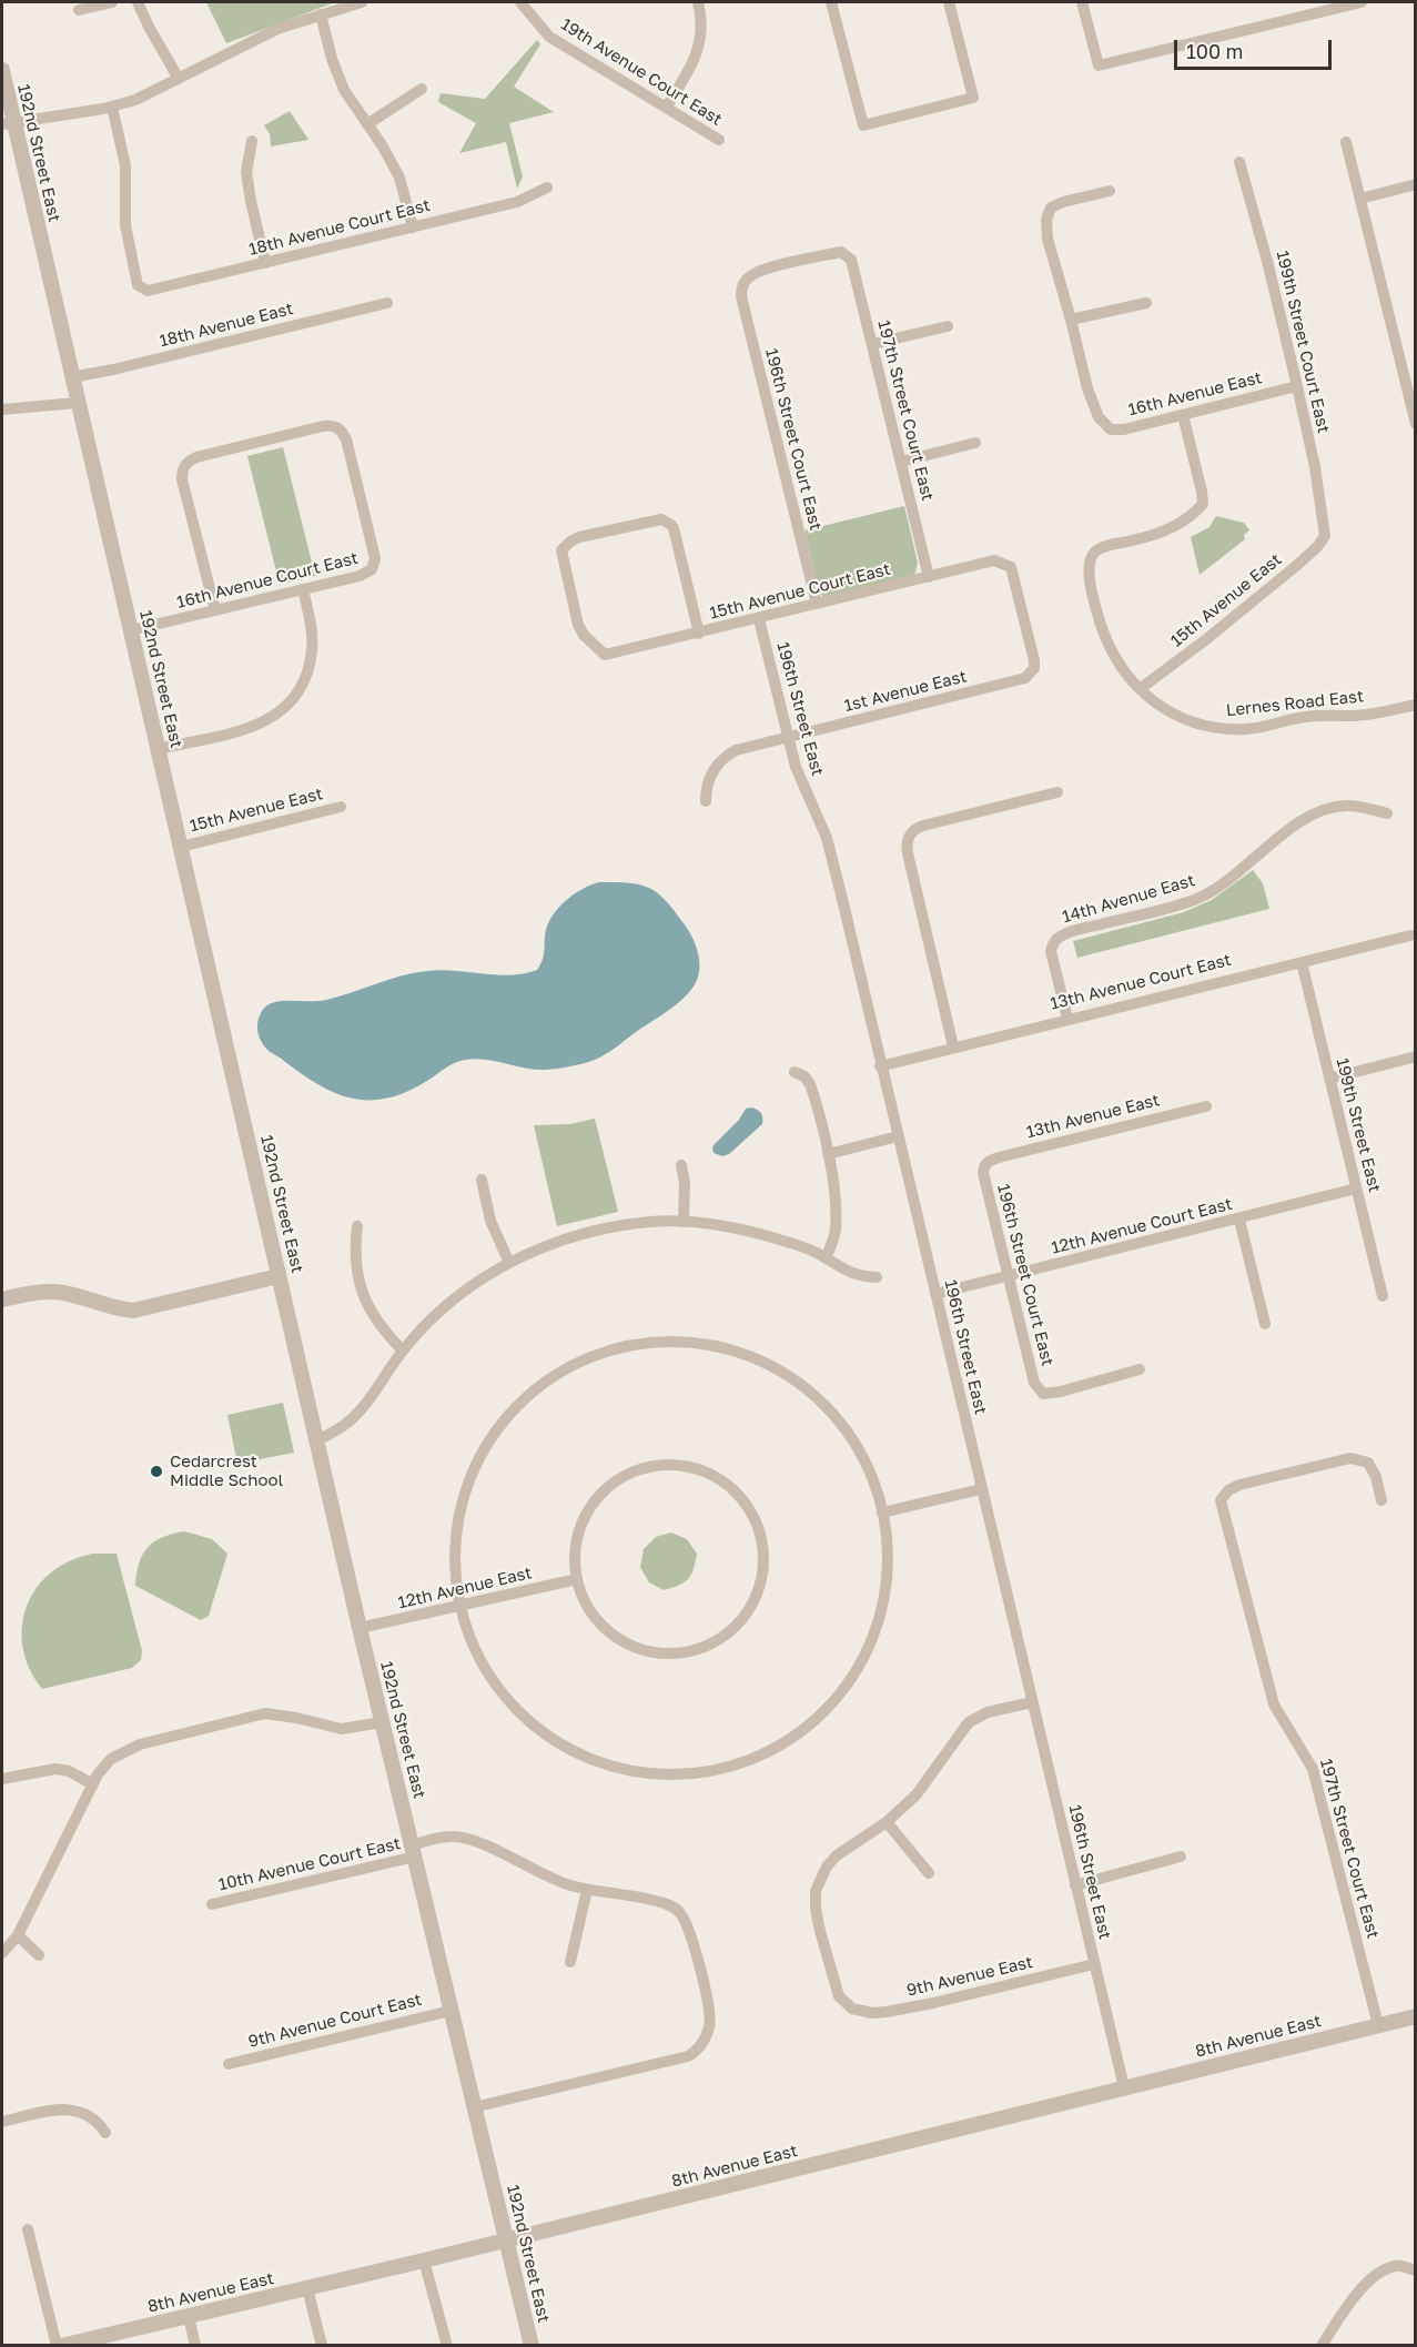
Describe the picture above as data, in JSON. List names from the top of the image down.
{
  "streets": {
    "street": [
      "19th Avenue Court East",
      "192nd Street East",
      "18th Avenue Court East",
      "18th Avenue East",
      "199th Street Court East",
      "16th Avenue East",
      "197th Street Court East",
      "196th Street Court East",
      "16th Avenue Court East",
      "15th Avenue Court East",
      "15th Avenue East",
      "1st Avenue East",
      "Lernes Road East",
      "196th Street East",
      "14th Avenue East",
      "13th Avenue Court East",
      "13th Avenue East",
      "199th Street East",
      "12th Avenue Court East",
      "12th Avenue East",
      "10th Avenue Court East",
      "9th Avenue East",
      "9th Avenue Court East",
      "8th Avenue East"
    ]
  },
  "crossings": [
    ["192nd Street East", "18th Avenue East"],
    ["192nd Street East", "16th Avenue Court East"],
    ["192nd Street East", "15th Avenue East"],
    ["192nd Street East", "12th Avenue East"],
    ["192nd Street East", "10th Avenue Court East"],
    ["192nd Street East", "9th Avenue Court East"],
    ["192nd Street East", "8th Avenue East"],
    ["199th Street Court East", "16th Avenue East"],
    ["199th Street Court East", "15th Avenue East"],
    ["16th Avenue East", "Lernes Road East"],
    ["197th Street Court East", "196th Street Court East"],
    ["197th Street Court East", "15th Avenue Court East"],
    ["197th Street Court East", "8th Avenue East"],
    ["196th Street Court East", "15th Avenue Court East"],
    ["196th Street Court East", "13th Avenue East"],
    ["196th Street Court East", "12th Avenue Court East"],
    ["15th Avenue Court East", "1st Avenue East"],
    ["15th Avenue Court East", "196th Street East"],
    ["15th Avenue East", "Lernes Road East"],
    ["1st Avenue East", "196th Street East"],
    ["196th Street East", "13th Avenue Court East"],
    ["196th Street East", "12th Avenue Court East"],
    ["196th Street East", "9th Avenue East"],
    ["196th Street East", "8th Avenue East"],
    ["14th Avenue East", "13th Avenue Court East"],
    ["13th Avenue Court East", "199th Street East"],
    ["199th Street East", "12th Avenue Court East"]
  ],
  "places": ["Cedarcrest Middle School"],
  "scale_bar": "100 m"
}
